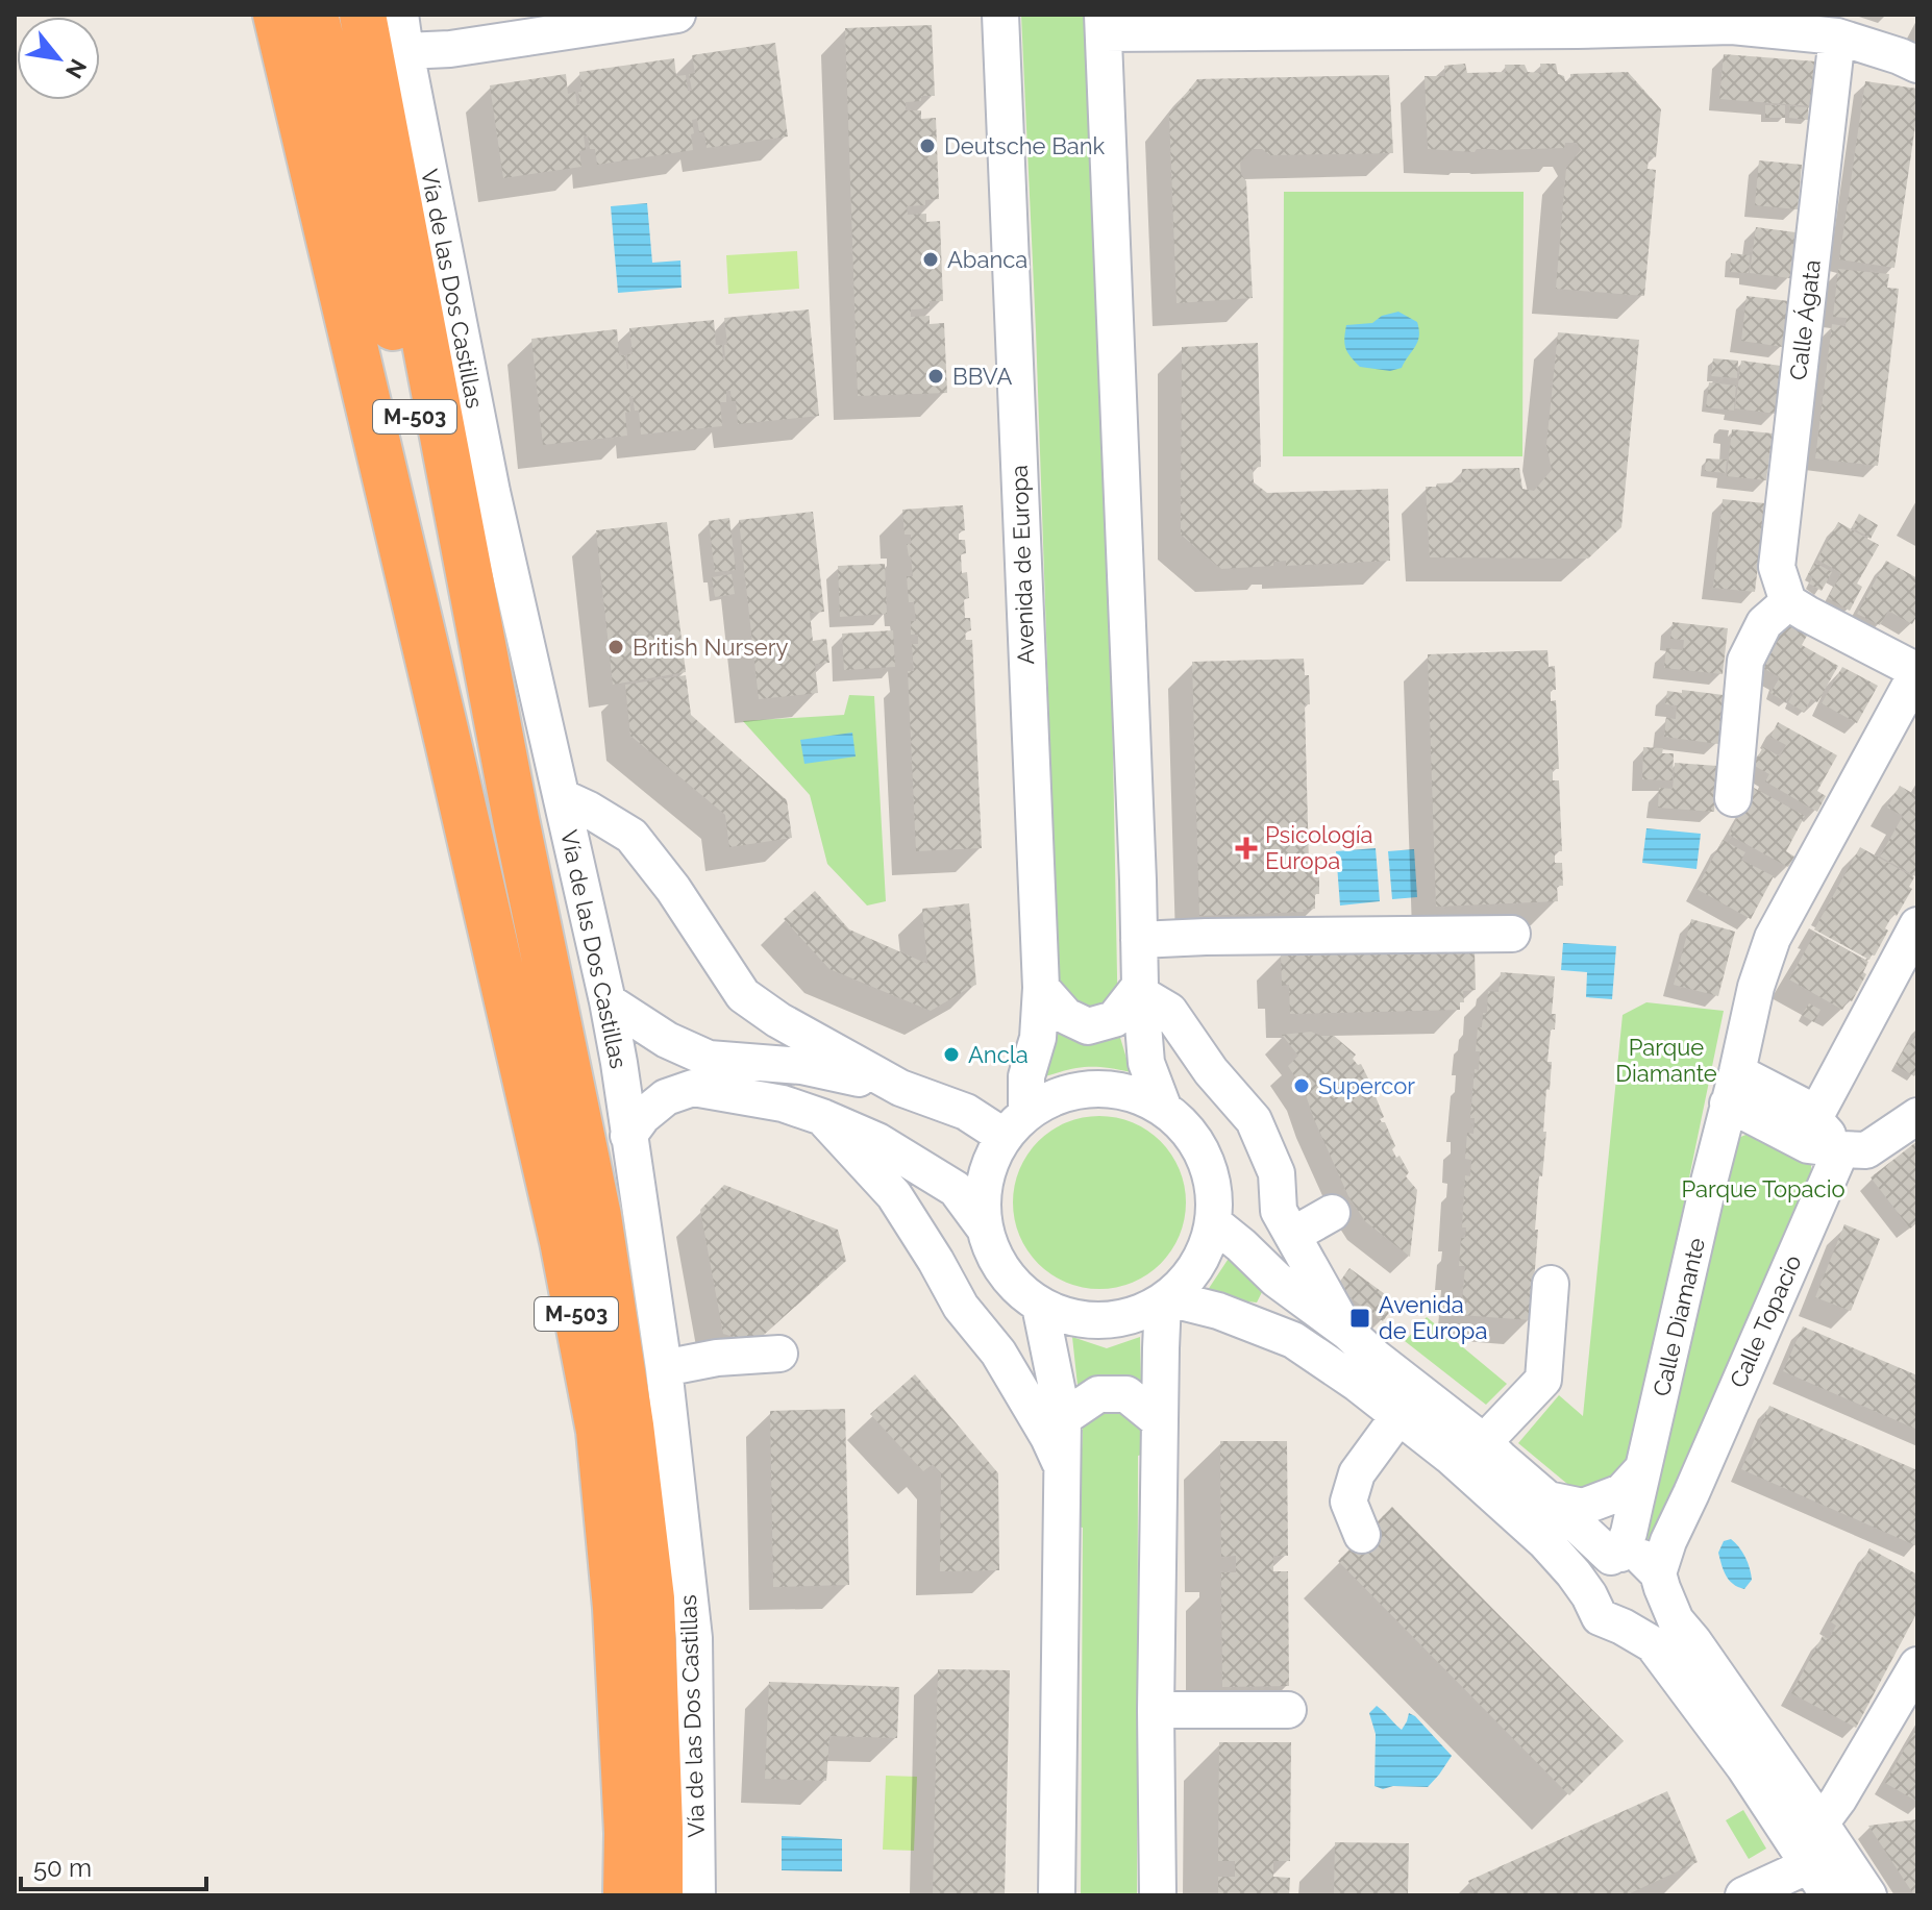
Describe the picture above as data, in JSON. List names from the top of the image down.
{
  "streets": {
    "highway": ["M-503"],
    "street": [
      "Vía de las Dos Castillas",
      "Calle Ágata",
      "Avenida de Europa",
      "Calle Diamante",
      "Calle Topacio"
    ]
  },
  "crossings": [
    ["Calle Diamante", "Calle Topacio"]
  ],
  "parks": ["Parque Diamante", "Parque Topacio"],
  "places": {
    "other": [
      "Deutsche Bank",
      "Abanca",
      "BBVA",
      "British Nursery",
      "Ancla",
      "Supercor"
    ],
    "health": ["Psicología Europa"],
    "transit": ["Avenida de Europa"]
  },
  "scale_bar": "50 m",
  "north": "bottom right"
}
